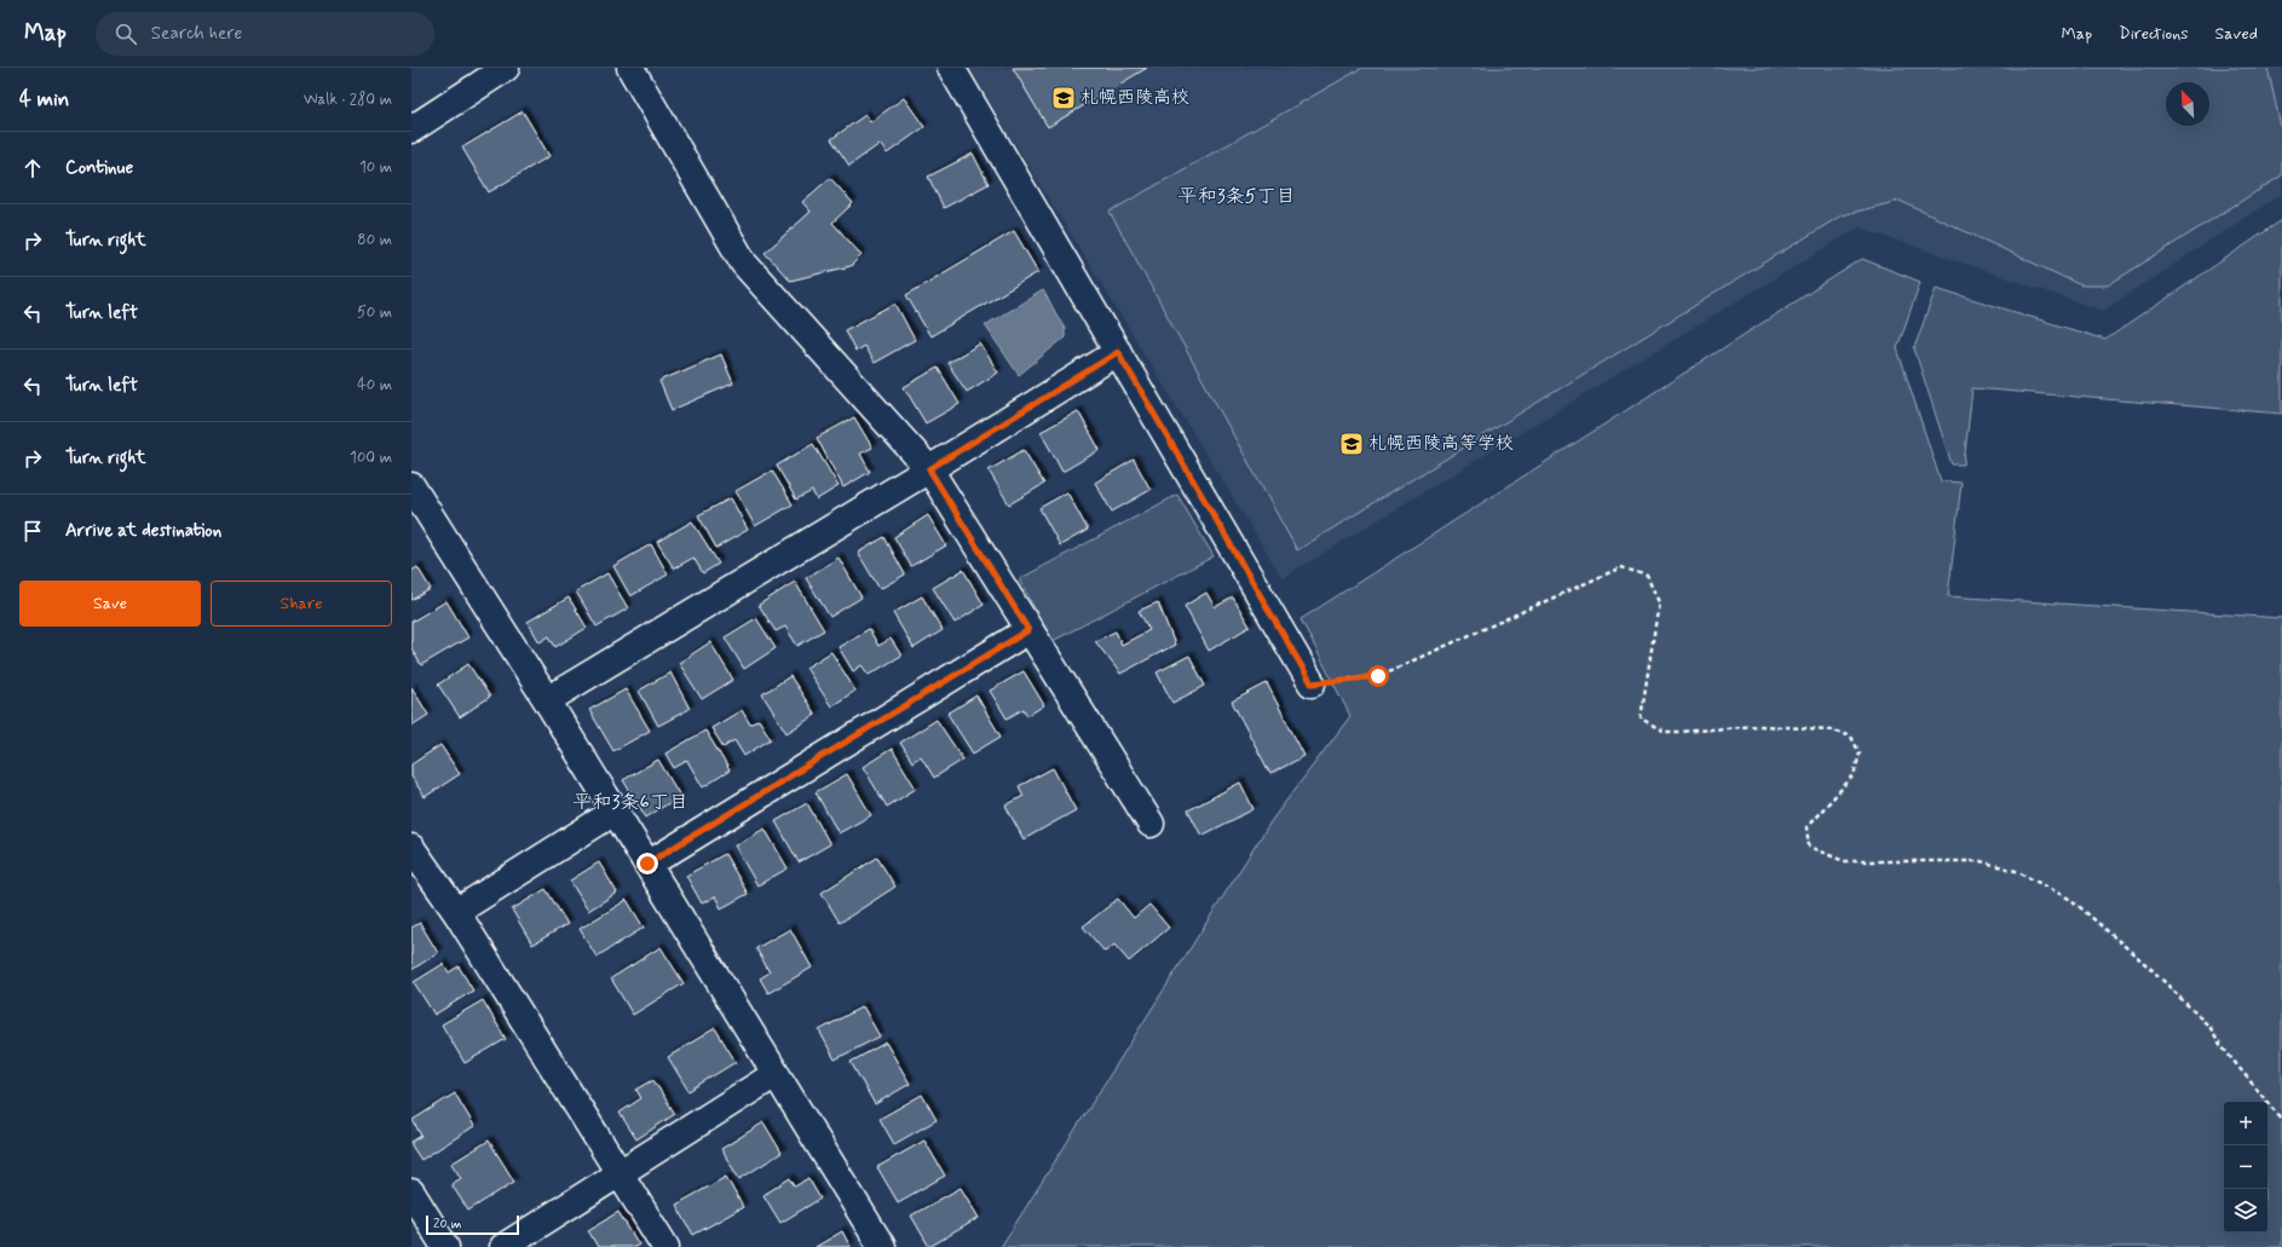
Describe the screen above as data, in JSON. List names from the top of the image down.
{
  "districts": ["平和3条5丁目", "平和3条6丁目"],
  "places": {
    "school or university": ["札幌西陵高校", "札幌西陵高等学校"]
  },
  "scale_bar": "20 m",
  "north": "top left",
  "page": {
    "header": "Map",
    "search": "Search here",
    "nav": ["Map", "Directions", "Saved"],
    "heading": ["4 min", "Walk · 280 m"],
    "list": [
      ["Continue", "10 m"],
      ["Turn right", "80 m"],
      ["Turn left", "50 m"],
      ["Turn left", "40 m"],
      ["Turn right", "100 m"],
      "Arrive at destination"
    ],
    "buttons": ["Save", "Share"],
    "map_buttons": ["+", "−"],
    "scale": "20 m"
  }
}
